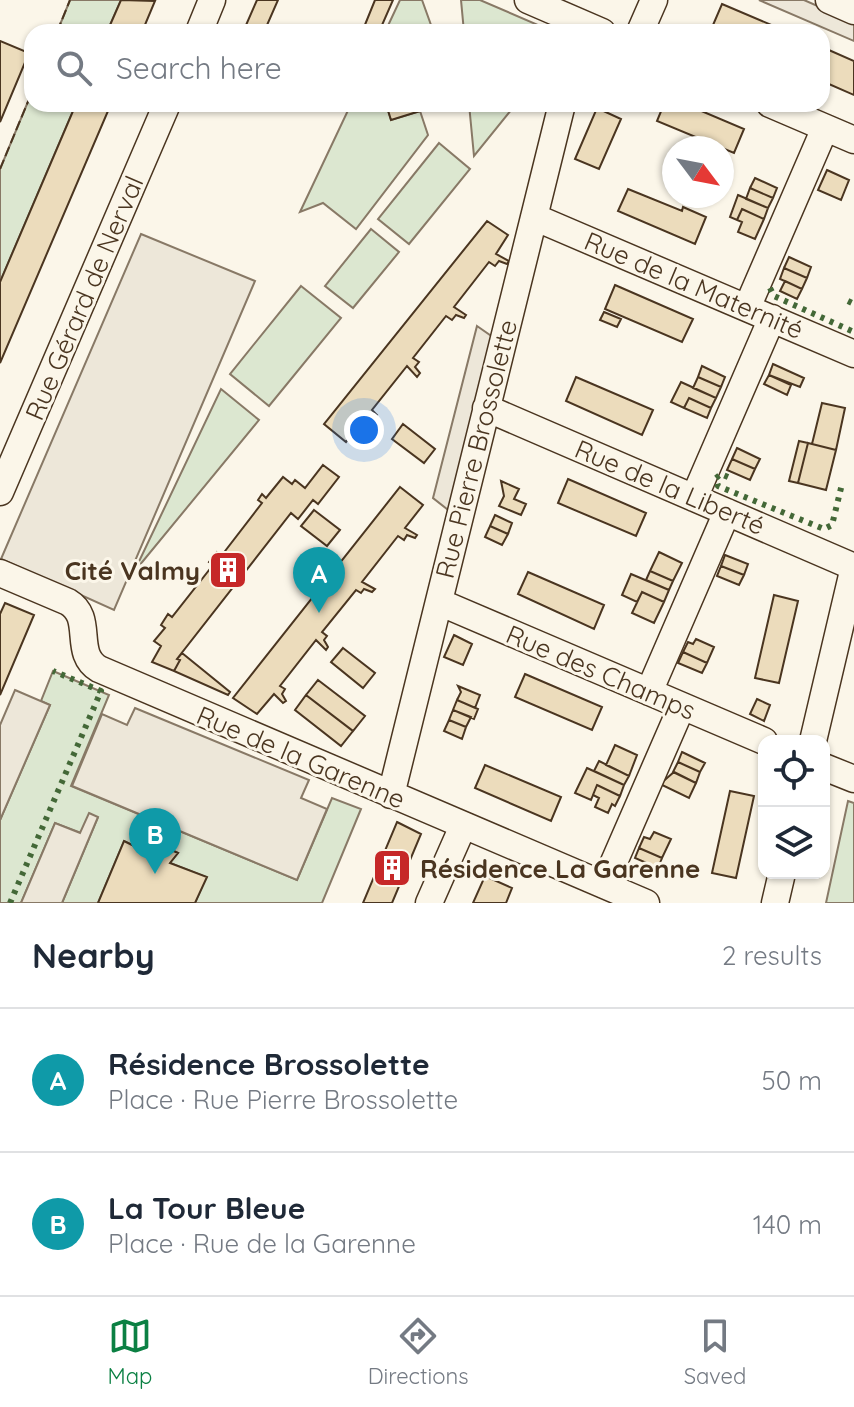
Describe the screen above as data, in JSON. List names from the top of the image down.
{
  "streets": {
    "street": [
      "Rue de la Maternité",
      "Rue Gérard de Nerval",
      "Rue Pierre Brossolette",
      "Rue de la Liberté",
      "Rue des Champs",
      "Rue de la Garenne"
    ]
  },
  "crossings": [
    ["Rue de la Maternité", "Rue Pierre Brossolette"],
    ["Rue Pierre Brossolette", "Rue de la Liberté"],
    ["Rue Pierre Brossolette", "Rue des Champs"],
    ["Rue Pierre Brossolette", "Rue de la Garenne"]
  ],
  "places": {
    "building": ["Cité Valmy", "Résidence La Garenne"]
  },
  "north": "bottom right",
  "page": {
    "search": "Search here",
    "pins": ["A", "B"],
    "heading": ["Nearby", "2 results"],
    "list": [
      {
        "mark": "A",
        "name": "Résidence Brossolette",
        "note": "Place · Rue Pierre Brossolette",
        "value": "50 m"
      },
      {
        "mark": "B",
        "name": "La Tour Bleue",
        "note": "Place · Rue de la Garenne",
        "value": "140 m"
      }
    ],
    "nav": ["Map", "Directions", "Saved"]
  }
}
